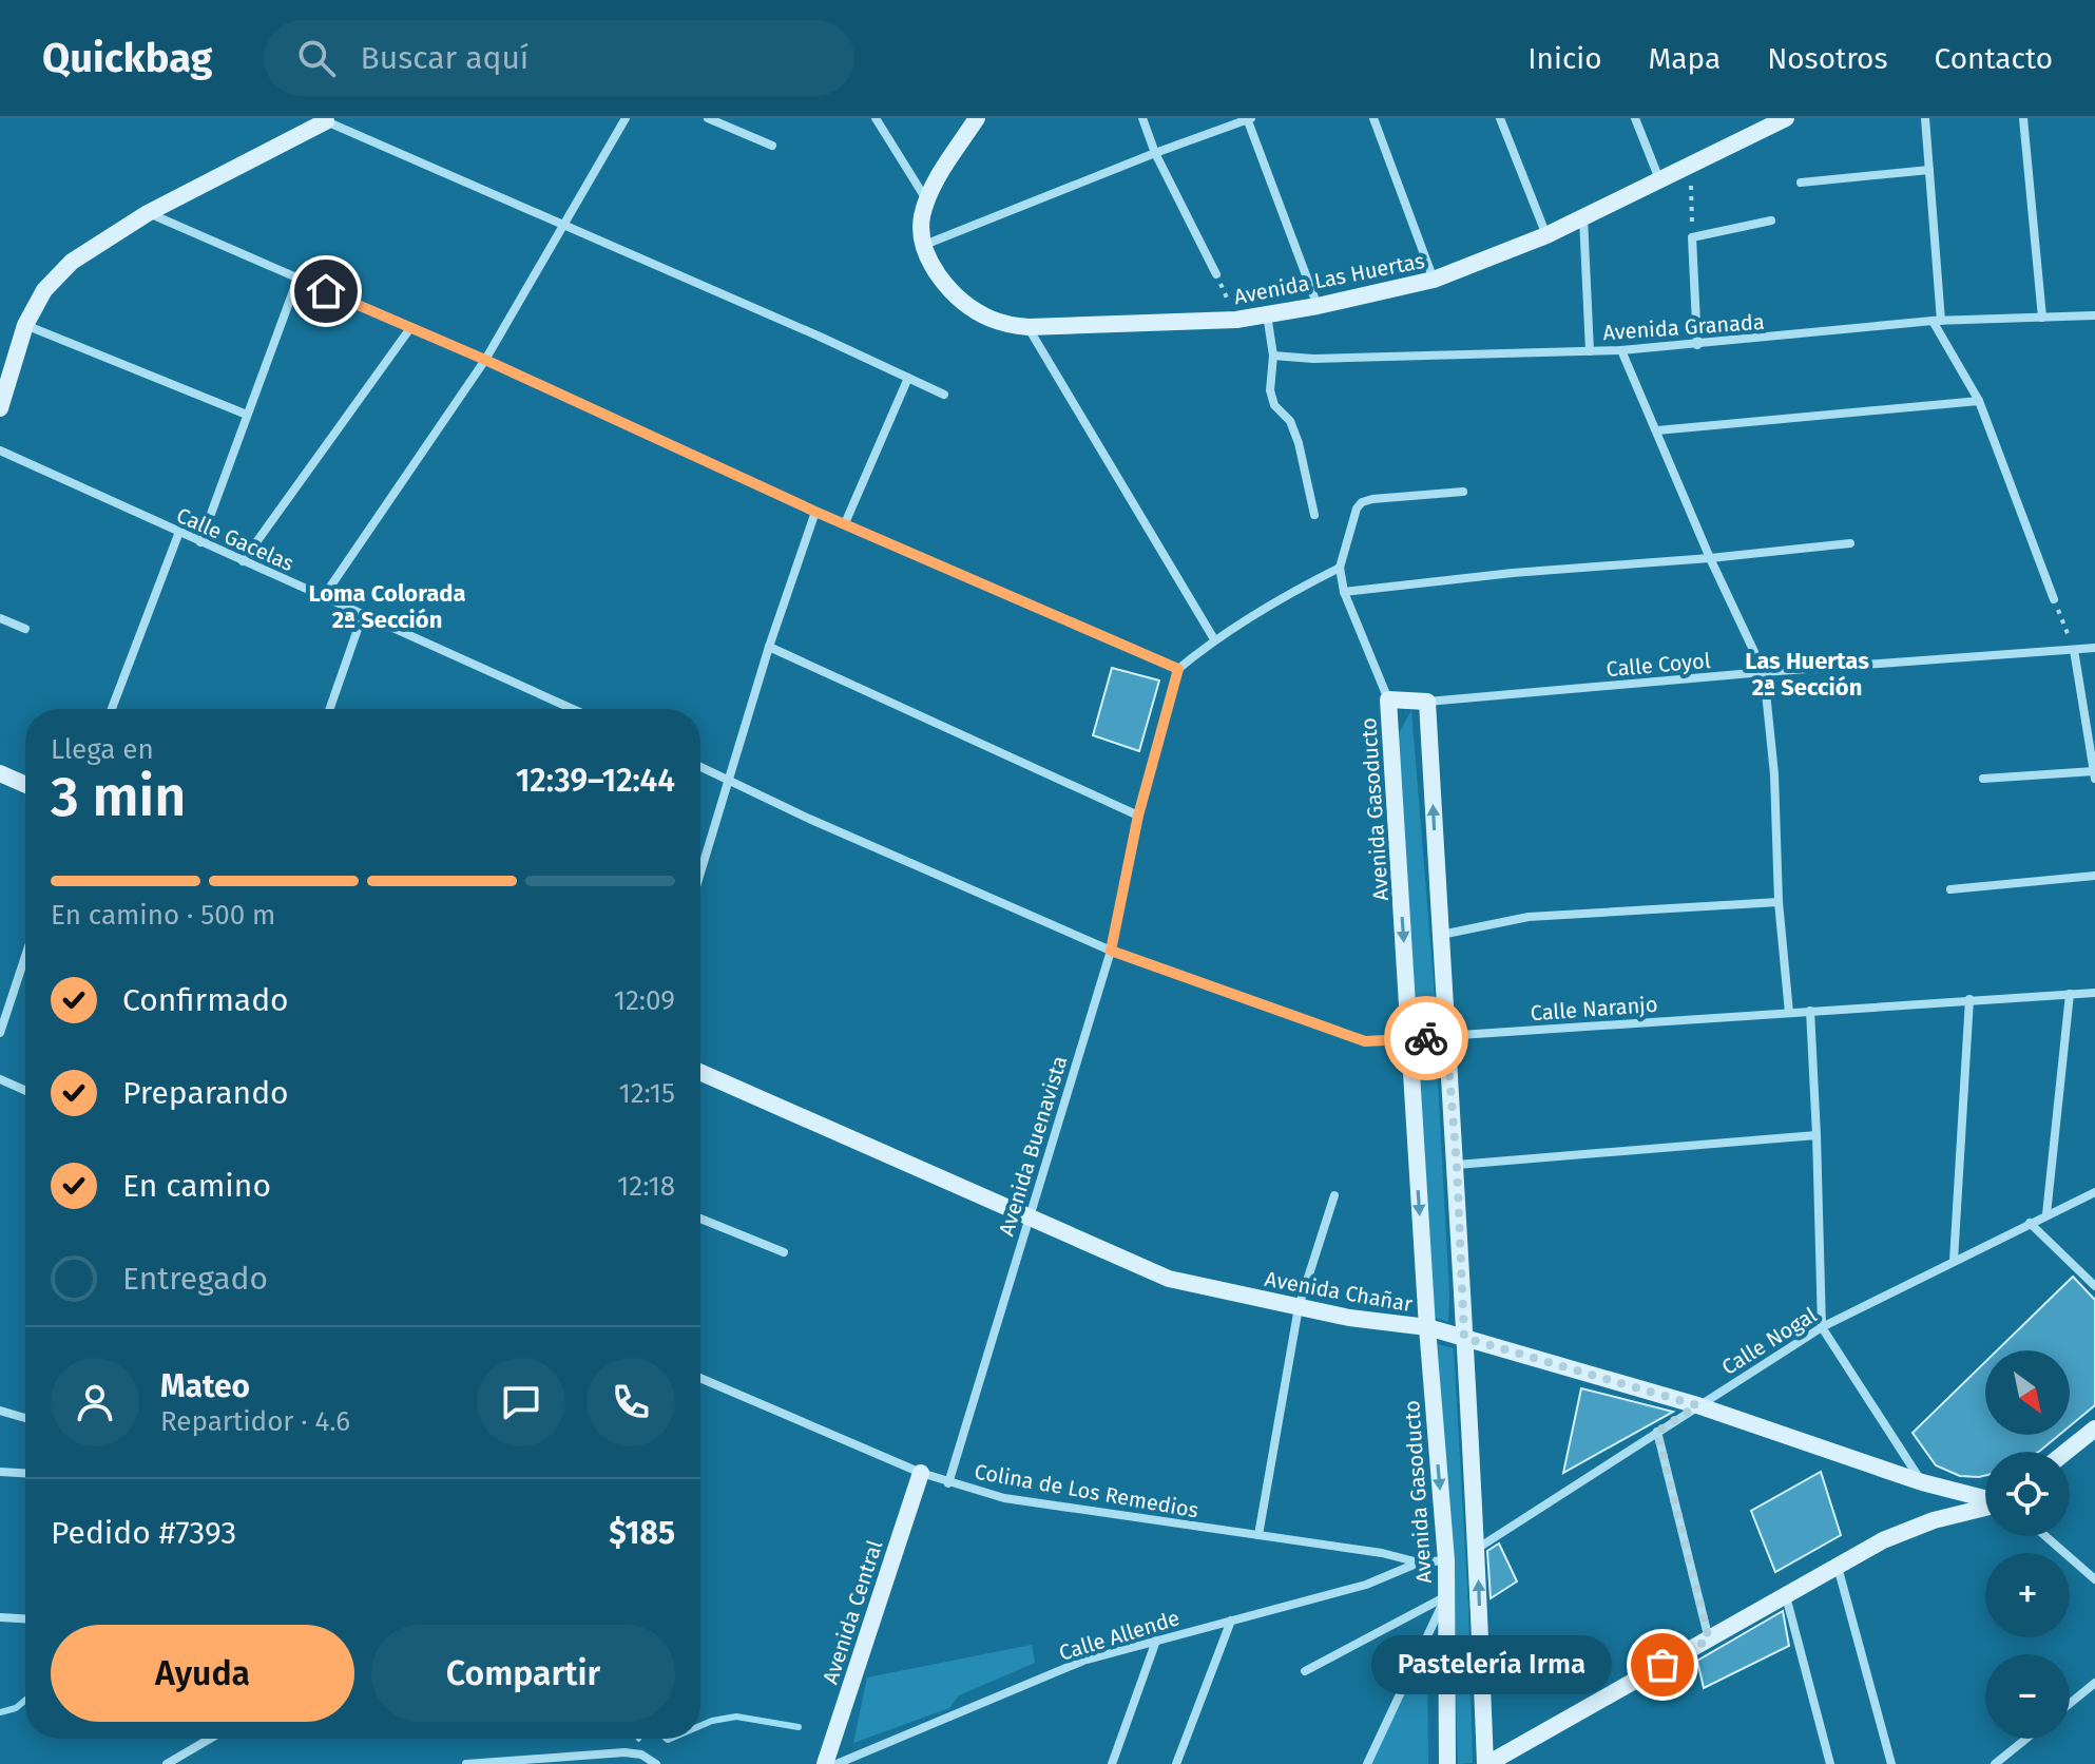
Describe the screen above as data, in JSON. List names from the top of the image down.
{
  "streets": {
    "street": [
      "Avenida Las Huertas",
      "Avenida Granada",
      "Calle Gacelas",
      "Calle Coyol",
      "Avenida Gasoducto",
      "Calle Naranjo",
      "Avenida Buenavista",
      "Avenida Chañar",
      "Calle Nogal",
      "Colina de Los Remedios",
      "Avenida Central",
      "Calle Allende"
    ]
  },
  "crossings": [
    ["Calle Coyol", "Avenida Gasoducto"],
    ["Avenida Gasoducto", "Calle Naranjo"],
    ["Avenida Gasoducto", "Avenida Chañar"],
    ["Avenida Gasoducto", "Colina de Los Remedios"],
    ["Calle Naranjo", "Avenida Buenavista"],
    ["Avenida Buenavista", "Avenida Chañar"],
    ["Avenida Buenavista", "Colina de Los Remedios"],
    ["Avenida Chañar", "Calle Nogal"],
    ["Colina de Los Remedios", "Avenida Central"],
    ["Colina de Los Remedios", "Calle Allende"]
  ],
  "districts": ["Loma Colorada 2ª Sección", "Las Huertas 2ª Sección"],
  "places": ["Pastelería Irma"],
  "north": "bottom right",
  "page": {
    "header": "Quickbag",
    "search": "Buscar aquí",
    "nav": [
      "Inicio",
      "Mapa",
      "Nosotros",
      "Contacto"
    ],
    "heading": ["3 min", "Llega en", "12:39–12:44"],
    "panel": [
      "Mateo",
      "Repartidor · 4.6",
      "Pedido #7393",
      "$185"
    ],
    "bar": "En camino · 500 m",
    "list": [
      ["Confirmado", "12:09"],
      ["Preparando", "12:15"],
      ["En camino", "12:18"],
      "Entregado"
    ],
    "map_buttons": ["+", "−"],
    "buttons": ["Ayuda", "Compartir"],
    "bubble": "Pastelería Irma"
  }
}
